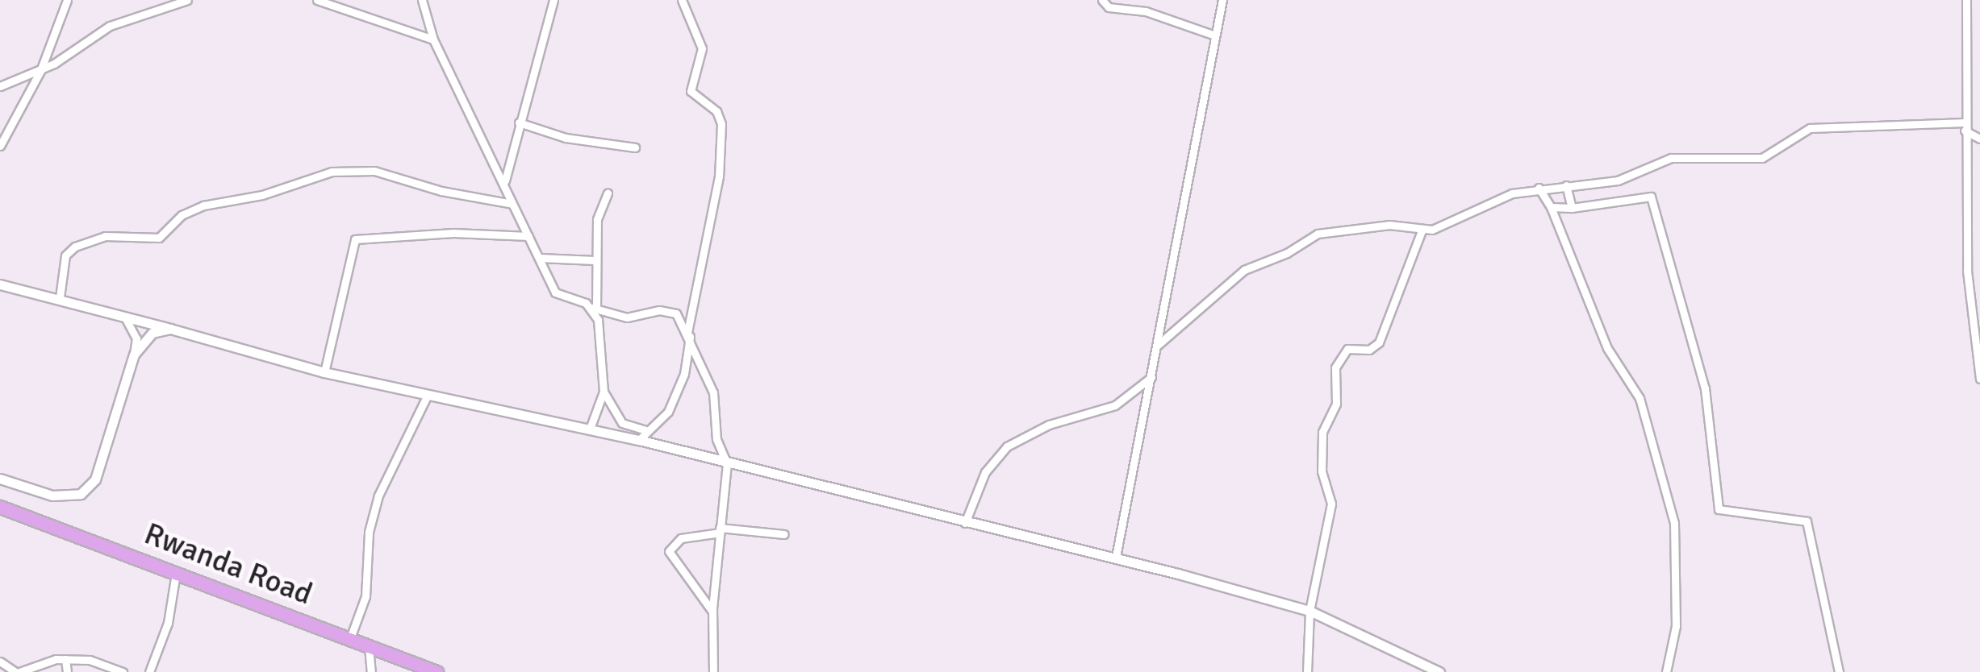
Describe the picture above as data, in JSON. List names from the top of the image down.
{
  "streets": {
    "highway": ["Rwanda Road"]
  }
}
